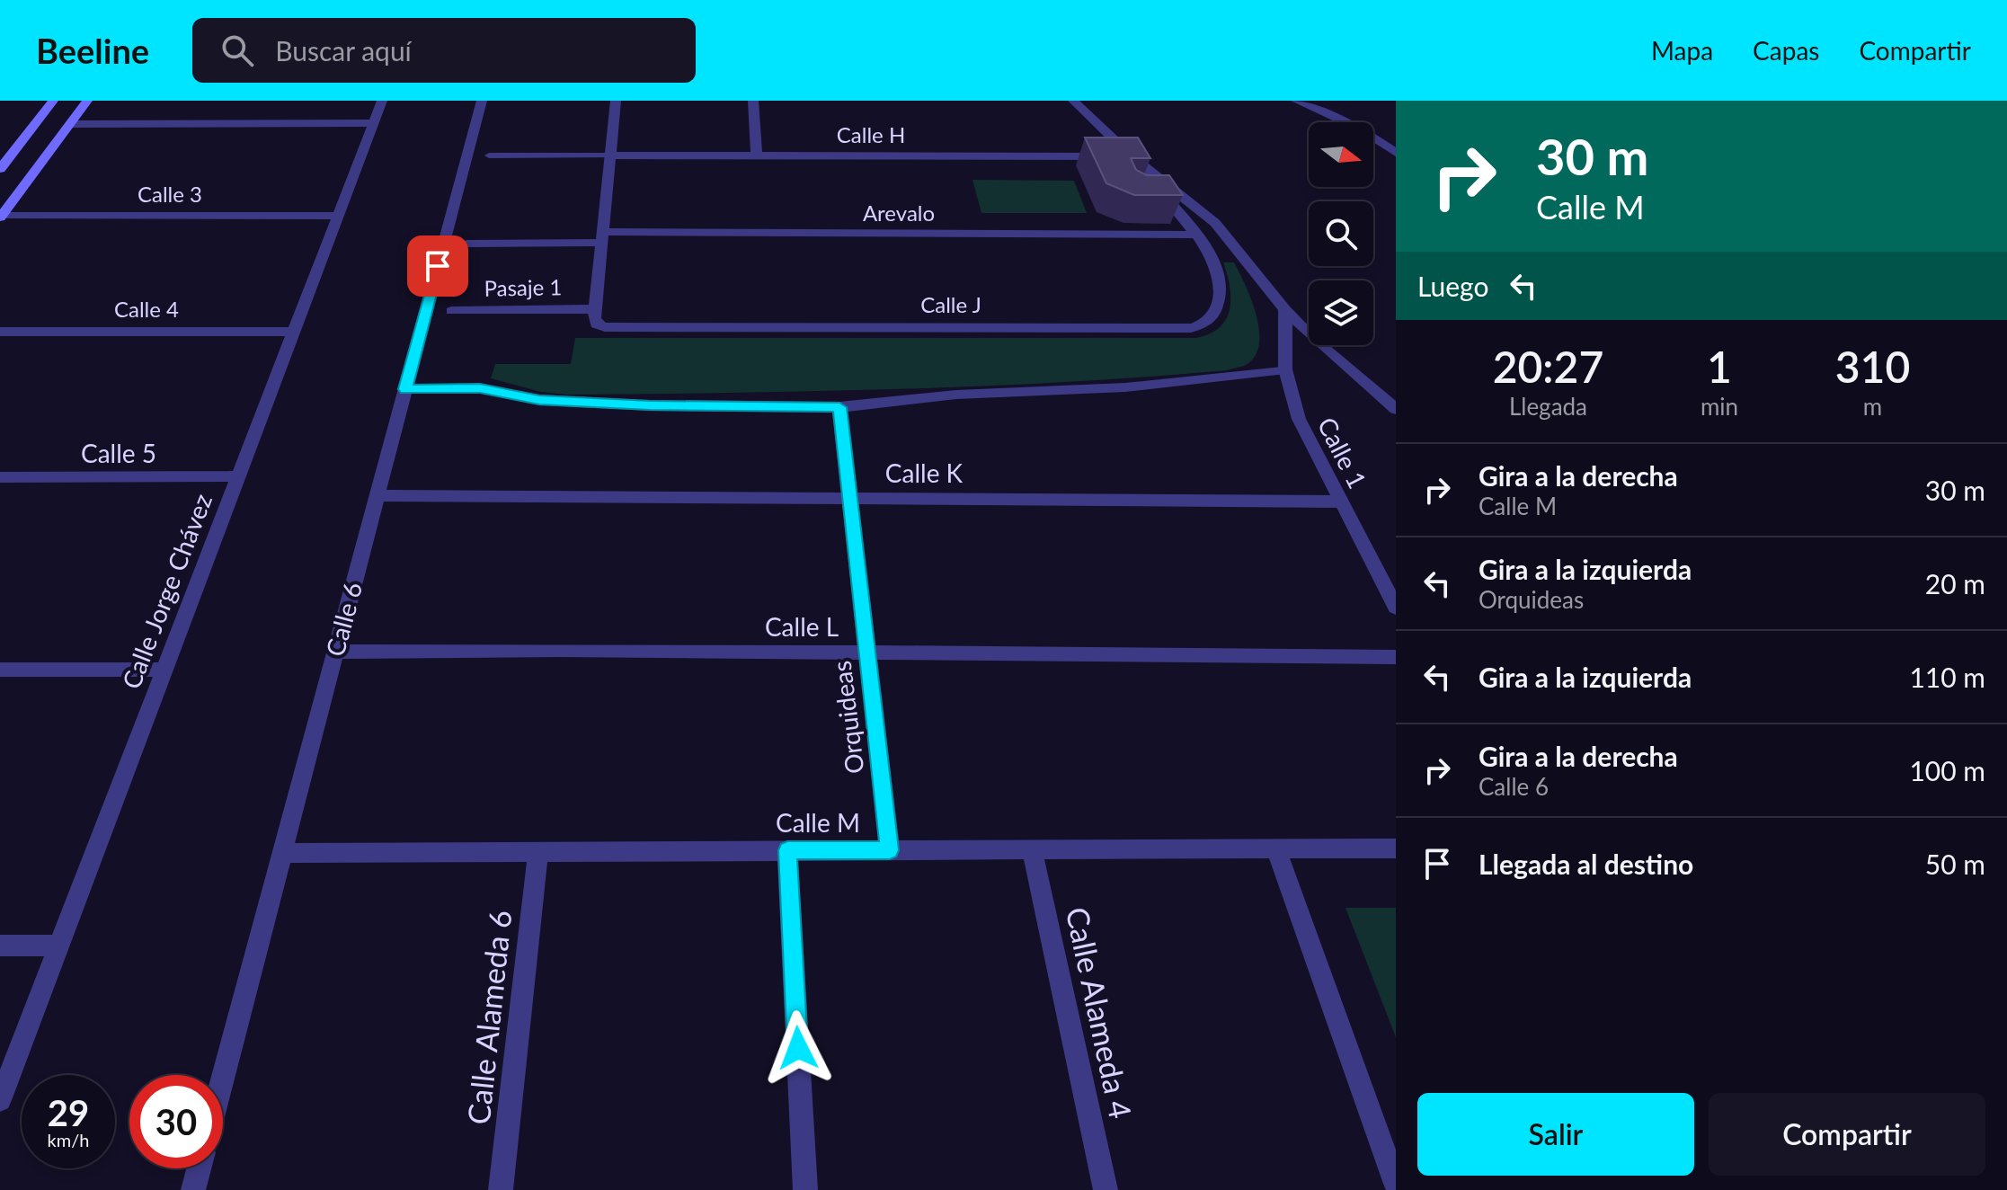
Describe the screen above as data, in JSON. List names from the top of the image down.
{
  "streets": {
    "street": [
      "Calle H",
      "Calle 3",
      "Arevalo",
      "Pasaje 1",
      "Calle J",
      "Calle 4",
      "Calle 1",
      "Calle 5",
      "Calle K",
      "Calle Jorge Chávez",
      "Calle 6",
      "Calle L",
      "Orquideas",
      "Calle M",
      "Calle Alameda 4",
      "Calle Alameda 6"
    ]
  },
  "crossings": [
    ["Calle H", "Calle J"],
    ["Calle 3", "Calle Jorge Chávez"],
    ["Arevalo", "Calle J"],
    ["Pasaje 1", "Calle J"],
    ["Calle 4", "Calle Jorge Chávez"],
    ["Calle 1", "Calle K"],
    ["Calle 5", "Calle Jorge Chávez"],
    ["Calle K", "Calle 6"],
    ["Calle K", "Orquideas"],
    ["Calle 6", "Calle L"],
    ["Calle 6", "Calle M"],
    ["Calle L", "Orquideas"],
    ["Orquideas", "Calle M"],
    ["Calle M", "Calle Alameda 4"],
    ["Calle M", "Calle Alameda 6"]
  ],
  "north": "right",
  "page": {
    "header": "Beeline",
    "search": "Buscar aquí",
    "nav": ["Mapa", "Capas", "Compartir"],
    "turn": ["30 m", "Calle M"],
    "then": "Luego",
    "eta": [
      "20:27",
      "Llegada",
      "1",
      "min",
      "310",
      "m"
    ],
    "list": [
      {
        "name": "Gira a la derecha",
        "note": "Calle M",
        "value": "30 m"
      },
      {
        "name": "Gira a la izquierda",
        "note": "Orquideas",
        "value": "20 m"
      },
      {
        "name": "Gira a la izquierda",
        "value": "110 m"
      },
      {
        "name": "Gira a la derecha",
        "note": "Calle 6",
        "value": "100 m"
      },
      {
        "name": "Llegada al destino",
        "value": "50 m"
      }
    ],
    "speed": "29 km/h",
    "limit": "30",
    "buttons": ["Salir", "Compartir"]
  }
}
